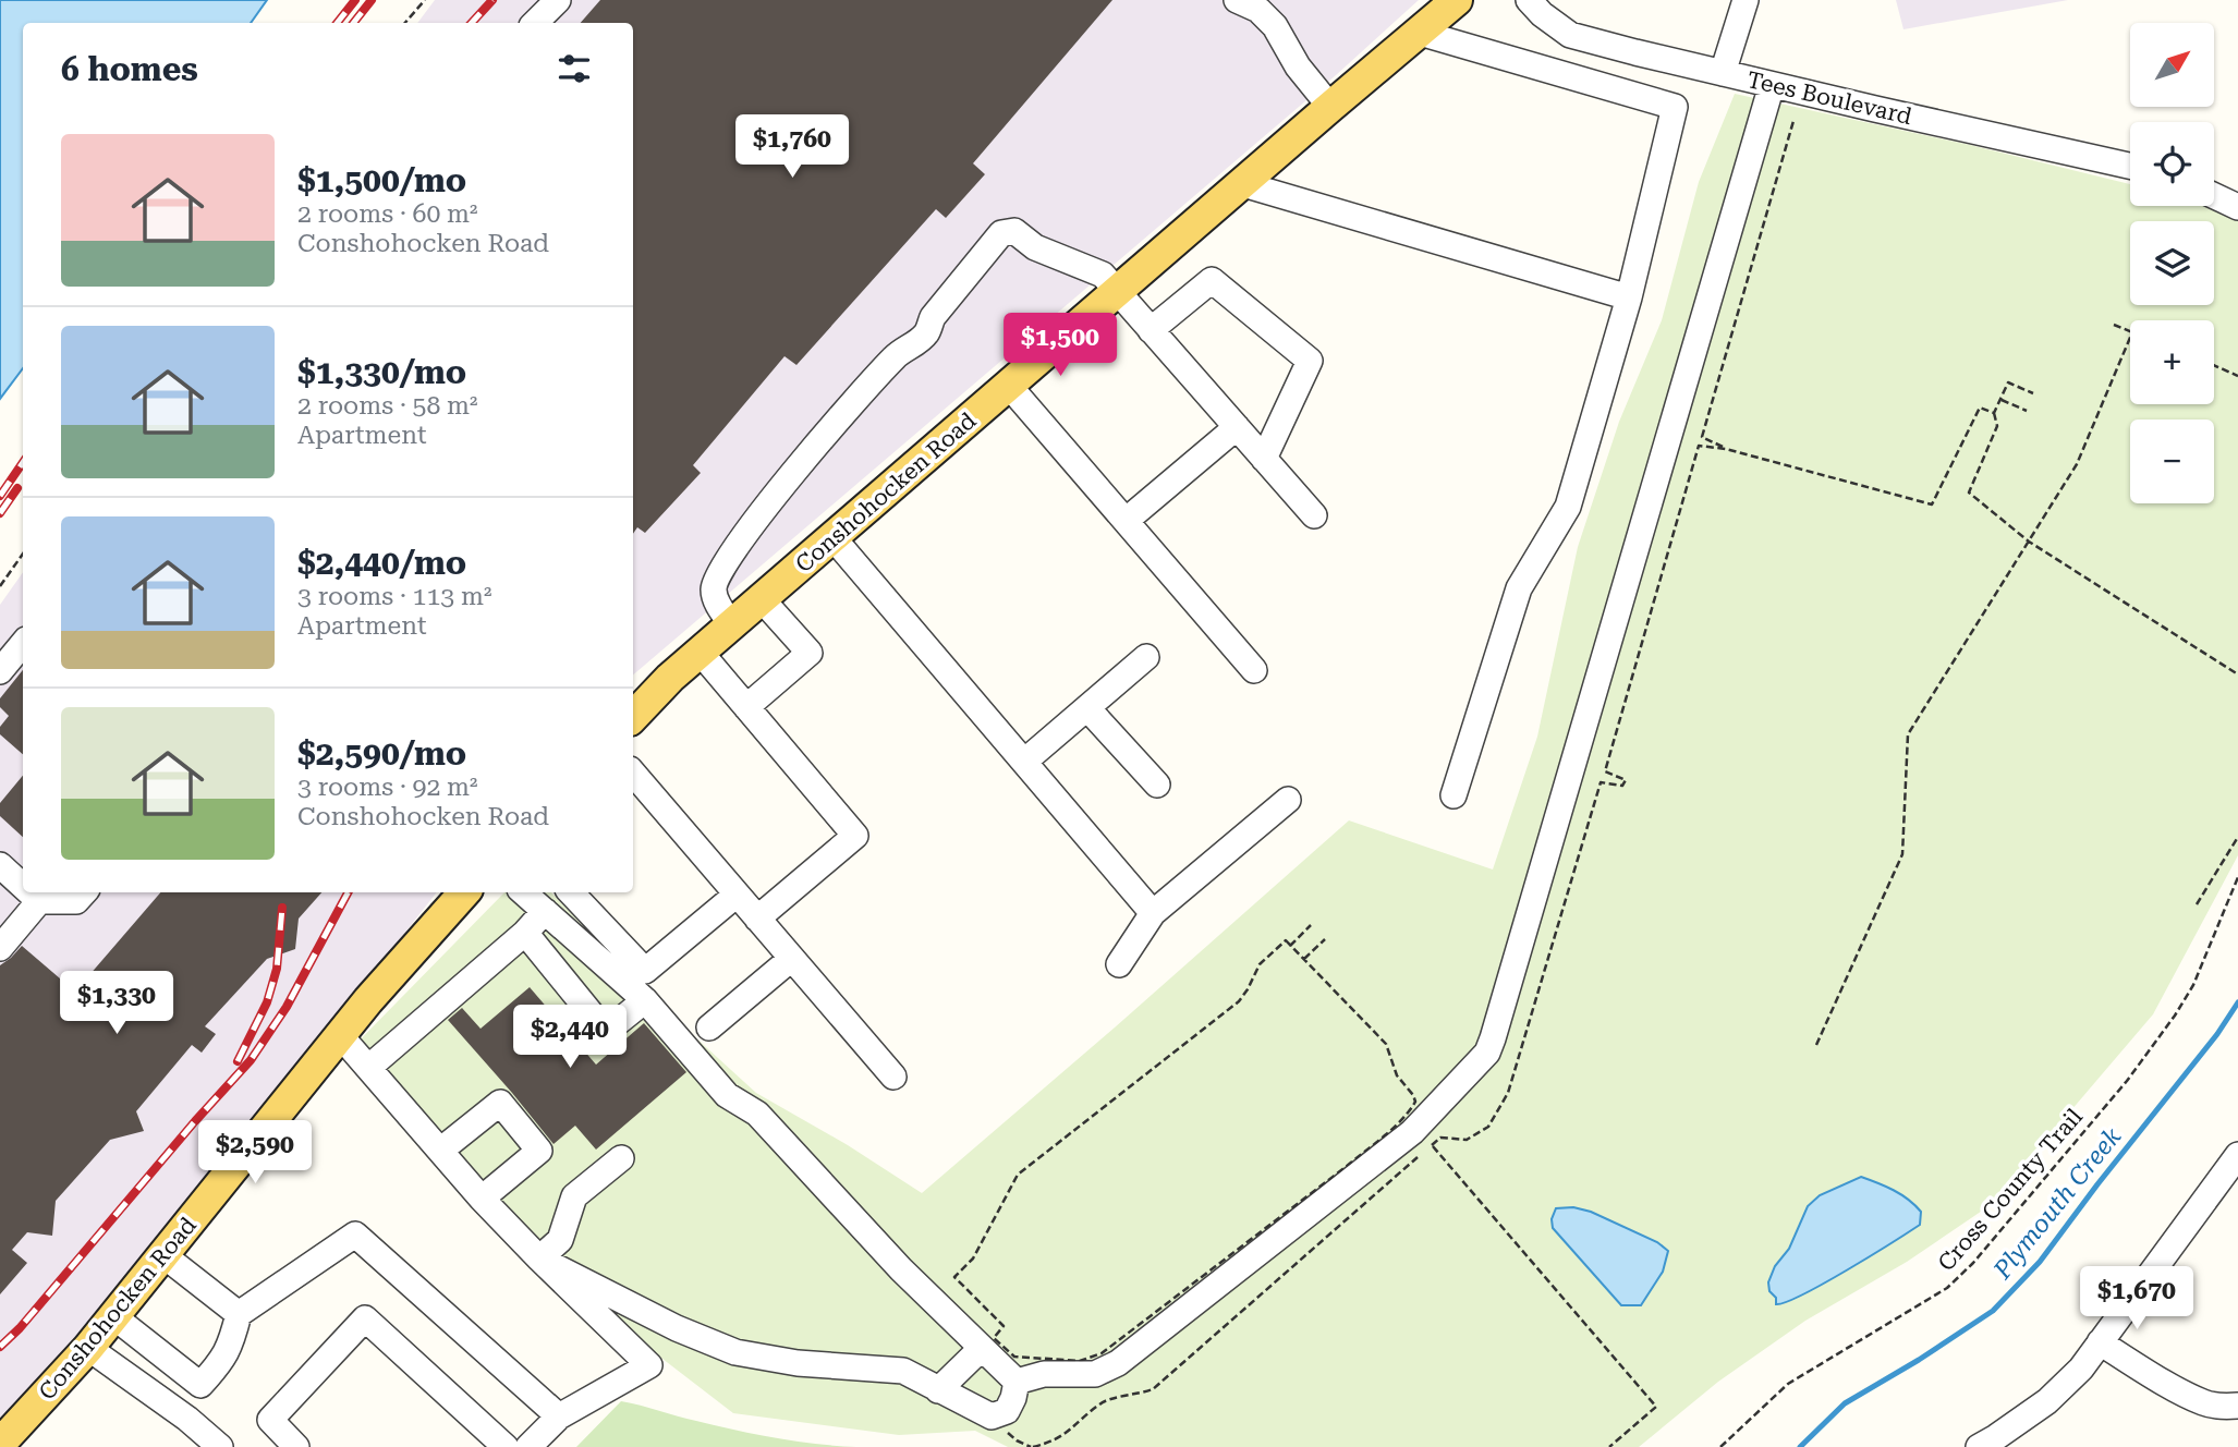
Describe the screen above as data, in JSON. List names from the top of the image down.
{
  "streets": {
    "main road": ["Conshohocken Road"],
    "street": ["Tees Boulevard"],
    "path": ["Cross County Trail"]
  },
  "water": ["Plymouth Creek"],
  "north": "top right",
  "page": {
    "map_buttons": ["+", "−"],
    "heading": "6 homes",
    "price": [
      "$1,760",
      "$1,500",
      "$1,330",
      "$2,440",
      "$2,590",
      "$1,670"
    ],
    "list": [
      {
        "name": "$1,500/mo",
        "note": "2 rooms · 60 m² · Conshohocken Road"
      },
      {
        "name": "$1,330/mo",
        "note": "2 rooms · 58 m² · Apartment"
      },
      {
        "name": "$2,440/mo",
        "note": "3 rooms · 113 m² · Apartment"
      },
      {
        "name": "$2,590/mo",
        "note": "3 rooms · 92 m² · Conshohocken Road"
      }
    ]
  }
}
